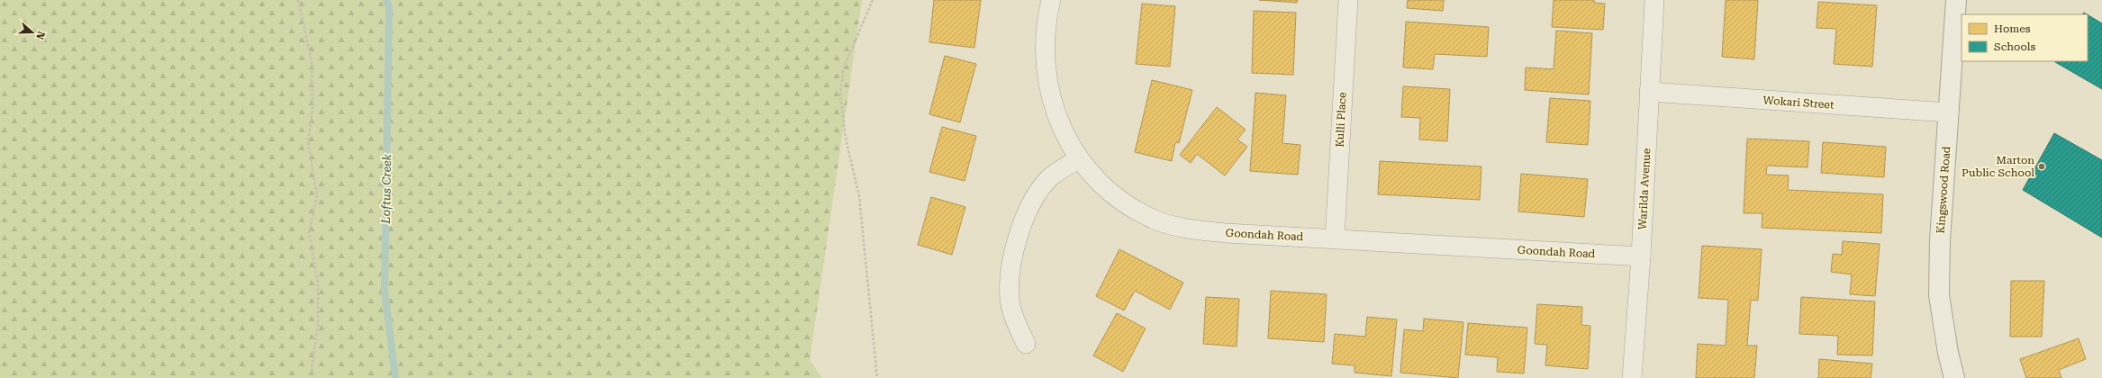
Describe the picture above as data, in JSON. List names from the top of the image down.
{
  "streets": {
    "street": [
      "Wokari Street",
      "Kulli Place",
      "Warilda Avenue",
      "Kingswood Road",
      "Goondah Road"
    ]
  },
  "crossings": [
    ["Wokari Street", "Warilda Avenue"],
    ["Wokari Street", "Kingswood Road"],
    ["Kulli Place", "Goondah Road"],
    ["Warilda Avenue", "Goondah Road"]
  ],
  "water": ["Loftus Creek"],
  "places": ["Marton Public School"],
  "legend": ["Homes", "Schools"],
  "north": "right"
}
